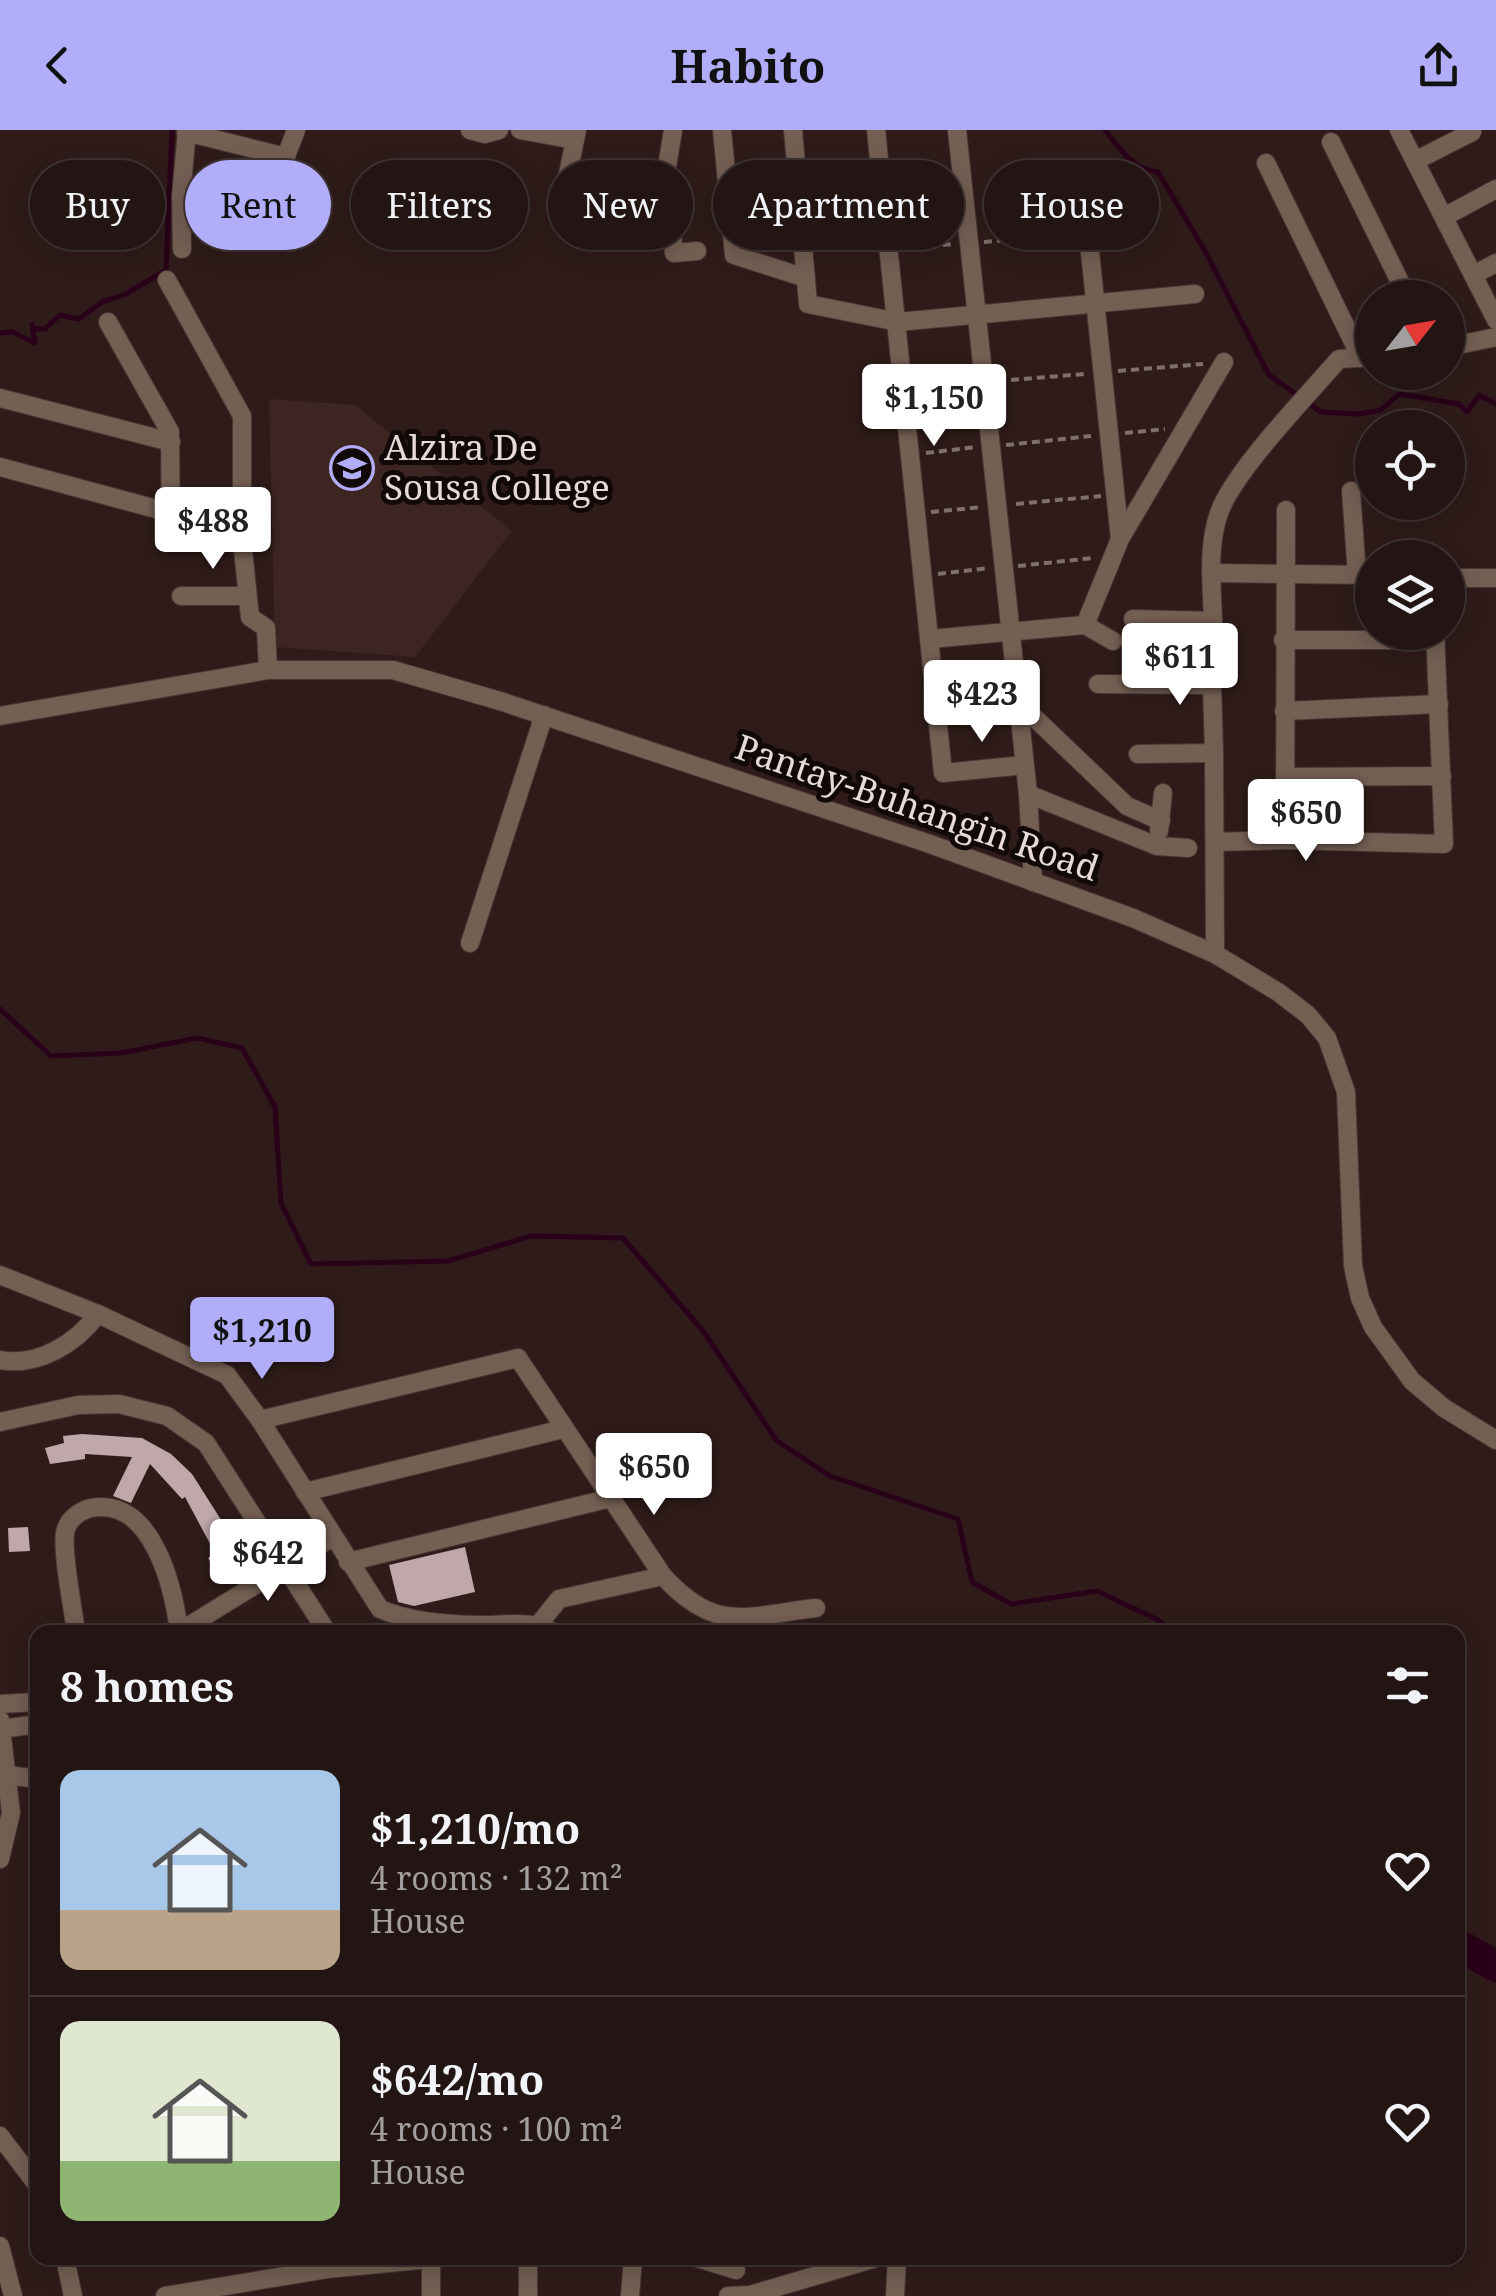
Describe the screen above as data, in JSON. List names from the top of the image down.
{
  "streets": {
    "street": ["Pantay-Buhangin Road"]
  },
  "places": {
    "school or university": ["Alzira De Sousa College"]
  },
  "north": "top right",
  "page": {
    "header": "Habito",
    "chip": [
      "Buy",
      "Rent",
      "Filters",
      "New",
      "Apartment",
      "House"
    ],
    "price": [
      "$1,150",
      "$488",
      "$611",
      "$423",
      "$650",
      "$1,210",
      "$650",
      "$642"
    ],
    "heading": "8 homes",
    "list": [
      {
        "name": "$1,210/mo",
        "note": "4 rooms · 132 m² · House"
      },
      {
        "name": "$642/mo",
        "note": "4 rooms · 100 m² · House"
      }
    ]
  }
}
